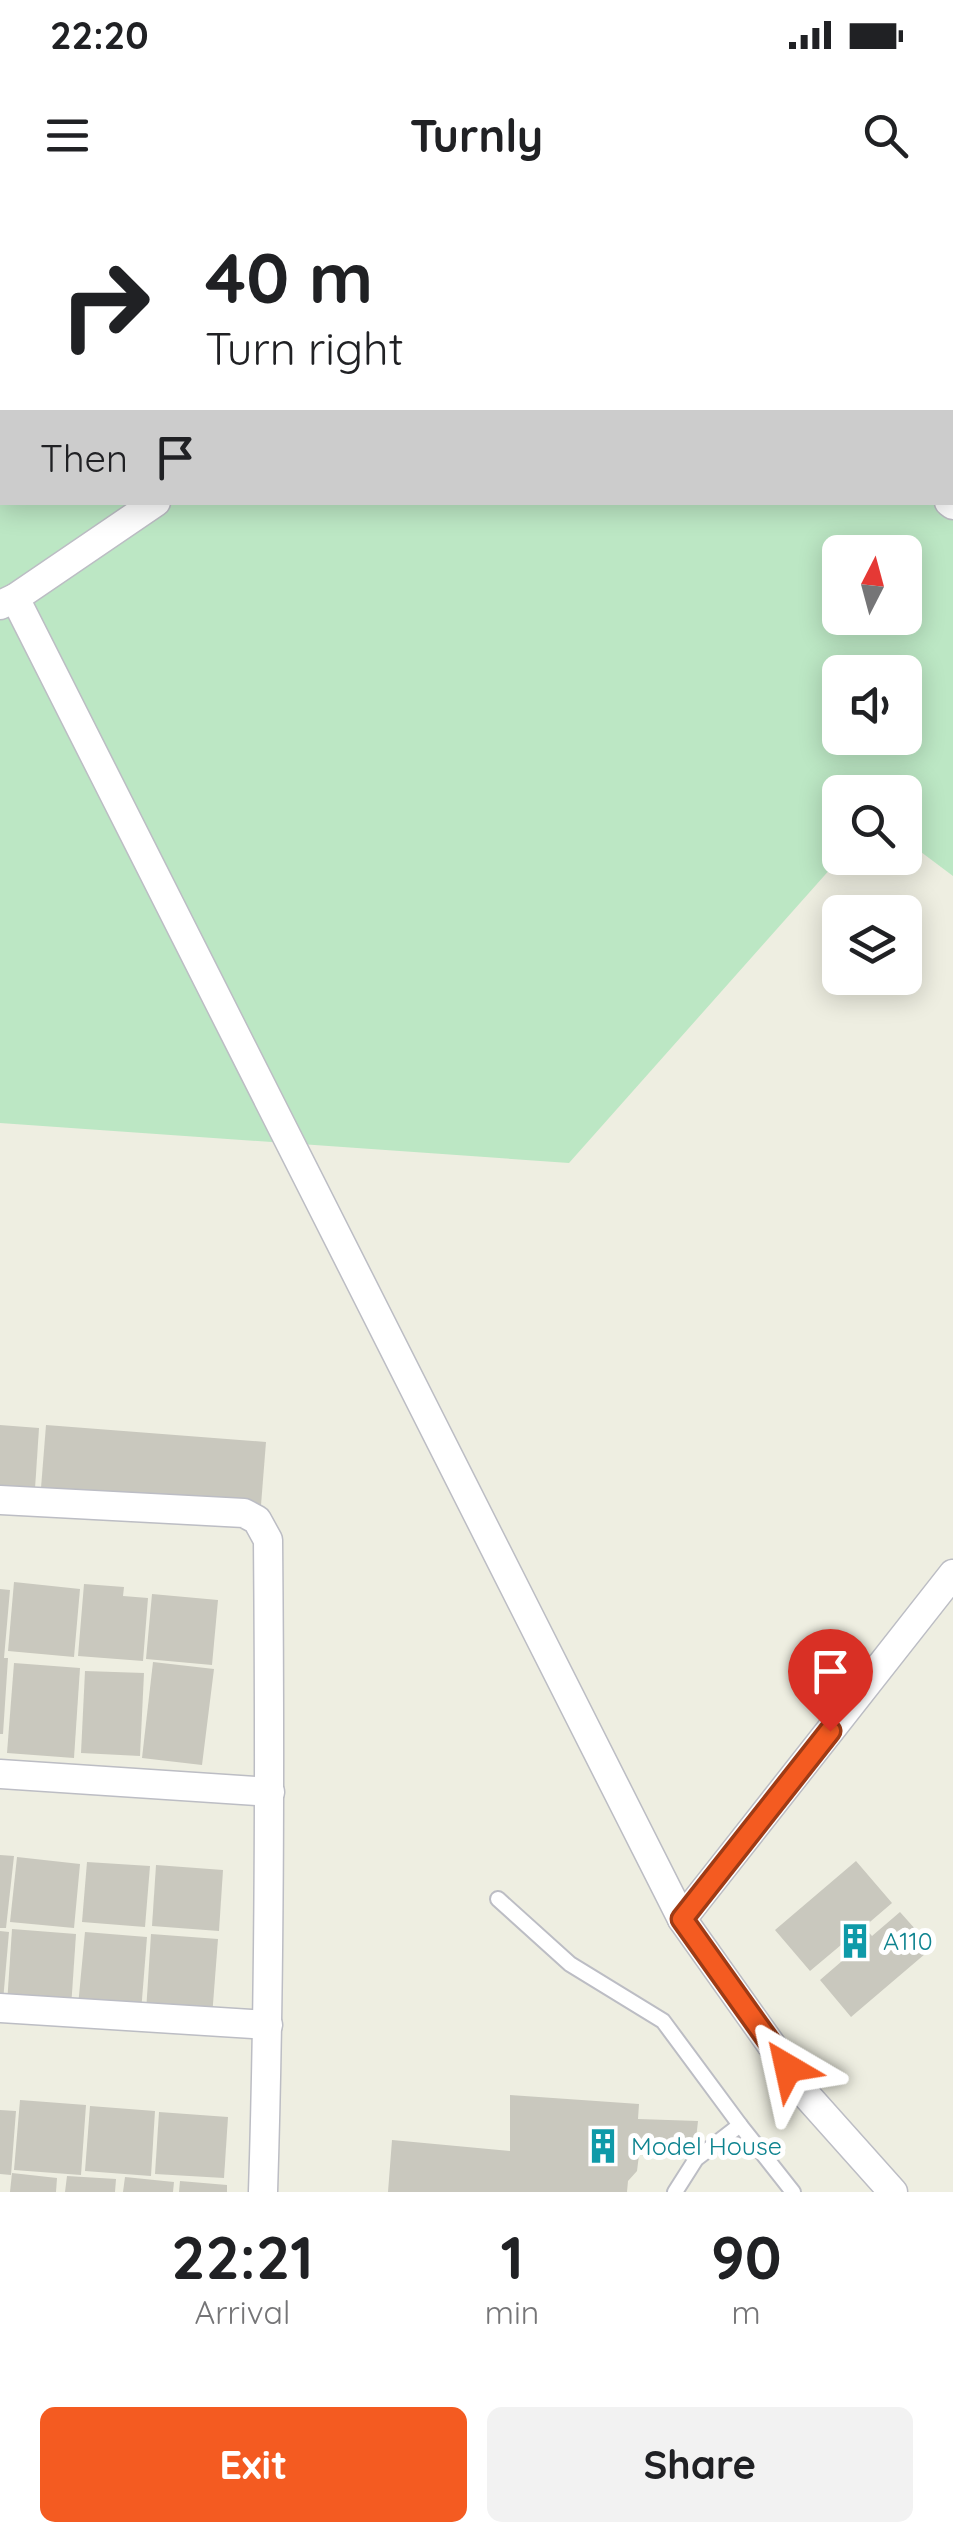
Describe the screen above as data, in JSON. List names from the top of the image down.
{
  "places": {
    "building": ["A110", "Model House"]
  },
  "north": "top",
  "page": {
    "status": "22:20",
    "header": "Turnly",
    "turn": ["40 m", "Turn right"],
    "then": "Then",
    "eta": [
      "22:21",
      "Arrival",
      "1",
      "min",
      "90",
      "m"
    ],
    "buttons": ["Exit", "Share"]
  }
}
